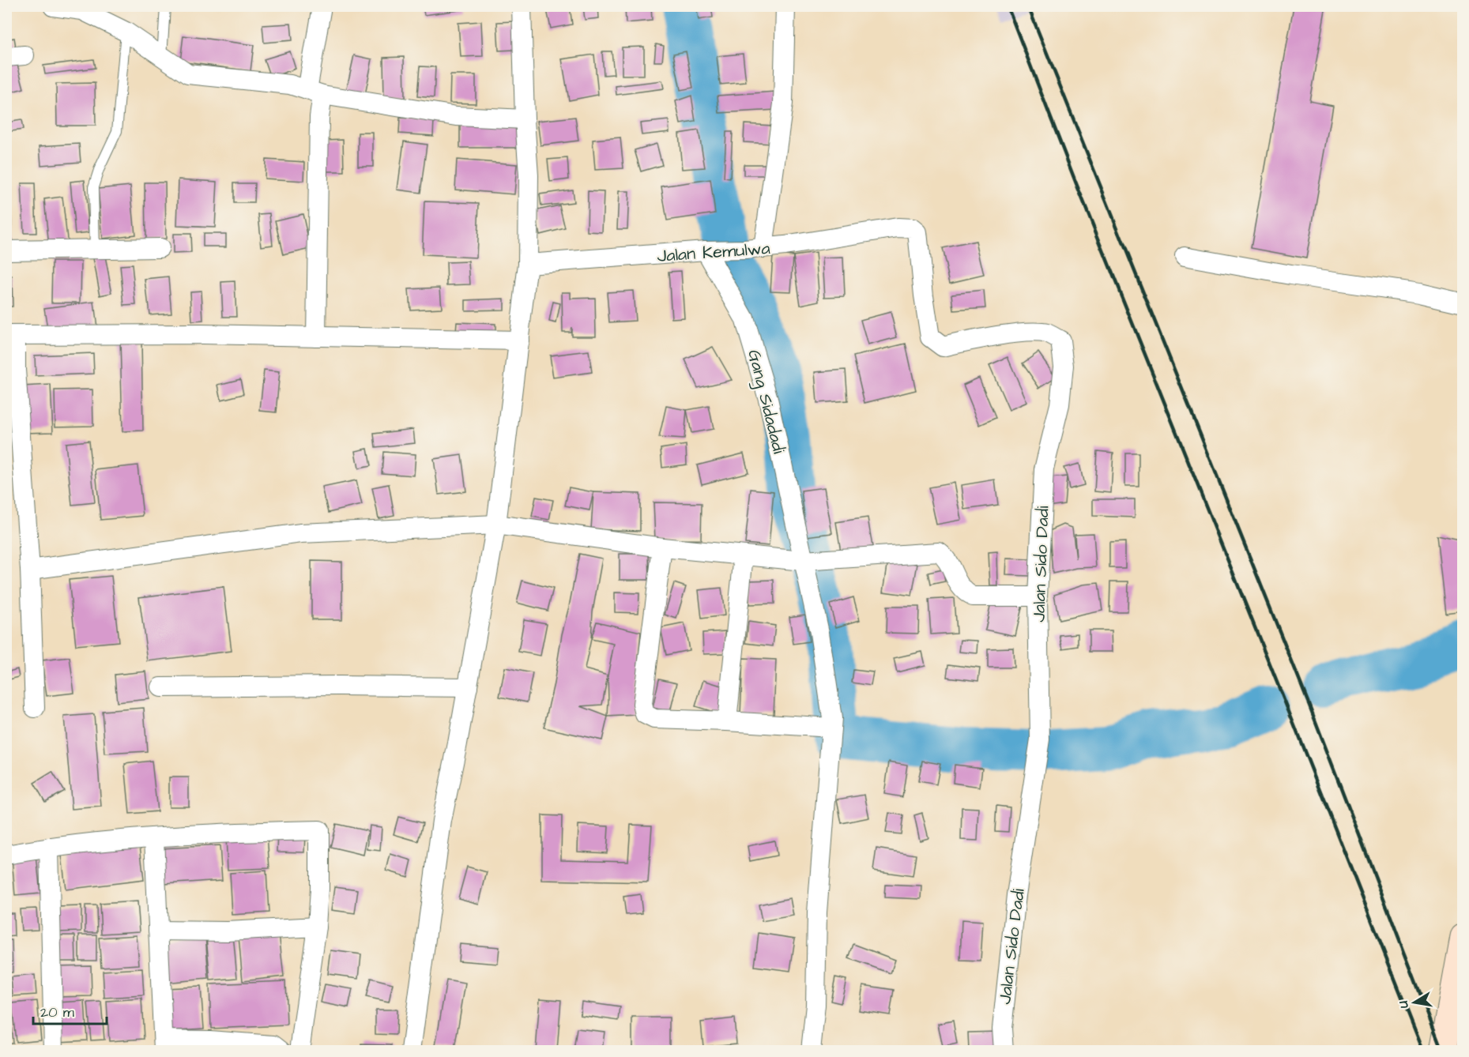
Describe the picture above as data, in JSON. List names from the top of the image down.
{
  "streets": {
    "street": ["Jalan Kemulwa", "Gang Sidadadi", "Jalan Sido Dadi"]
  },
  "crossings": [
    ["Jalan Kemulwa", "Gang Sidadadi"],
    ["Jalan Kemulwa", "Jalan Sido Dadi"]
  ],
  "scale_bar": "20 m",
  "north": "left"
}
